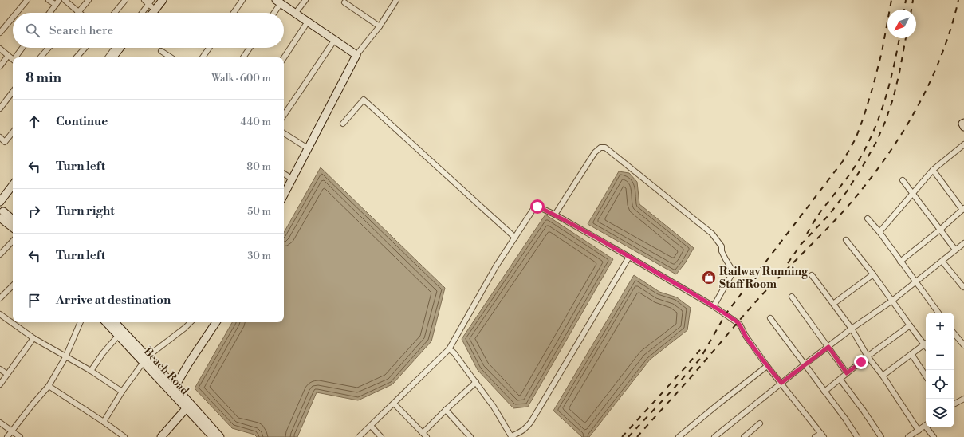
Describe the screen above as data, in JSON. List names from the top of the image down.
{
  "streets": {
    "street": ["Beach Road"]
  },
  "places": {
    "shop": ["Railway Running Staff Room"]
  },
  "north": "bottom left",
  "page": {
    "search": "Search here",
    "heading": ["8 min", "Walk · 600 m"],
    "list": [
      ["Continue", "440 m"],
      ["Turn left", "80 m"],
      ["Turn right", "50 m"],
      ["Turn left", "30 m"],
      "Arrive at destination"
    ],
    "map_buttons": ["+", "−"]
  }
}
